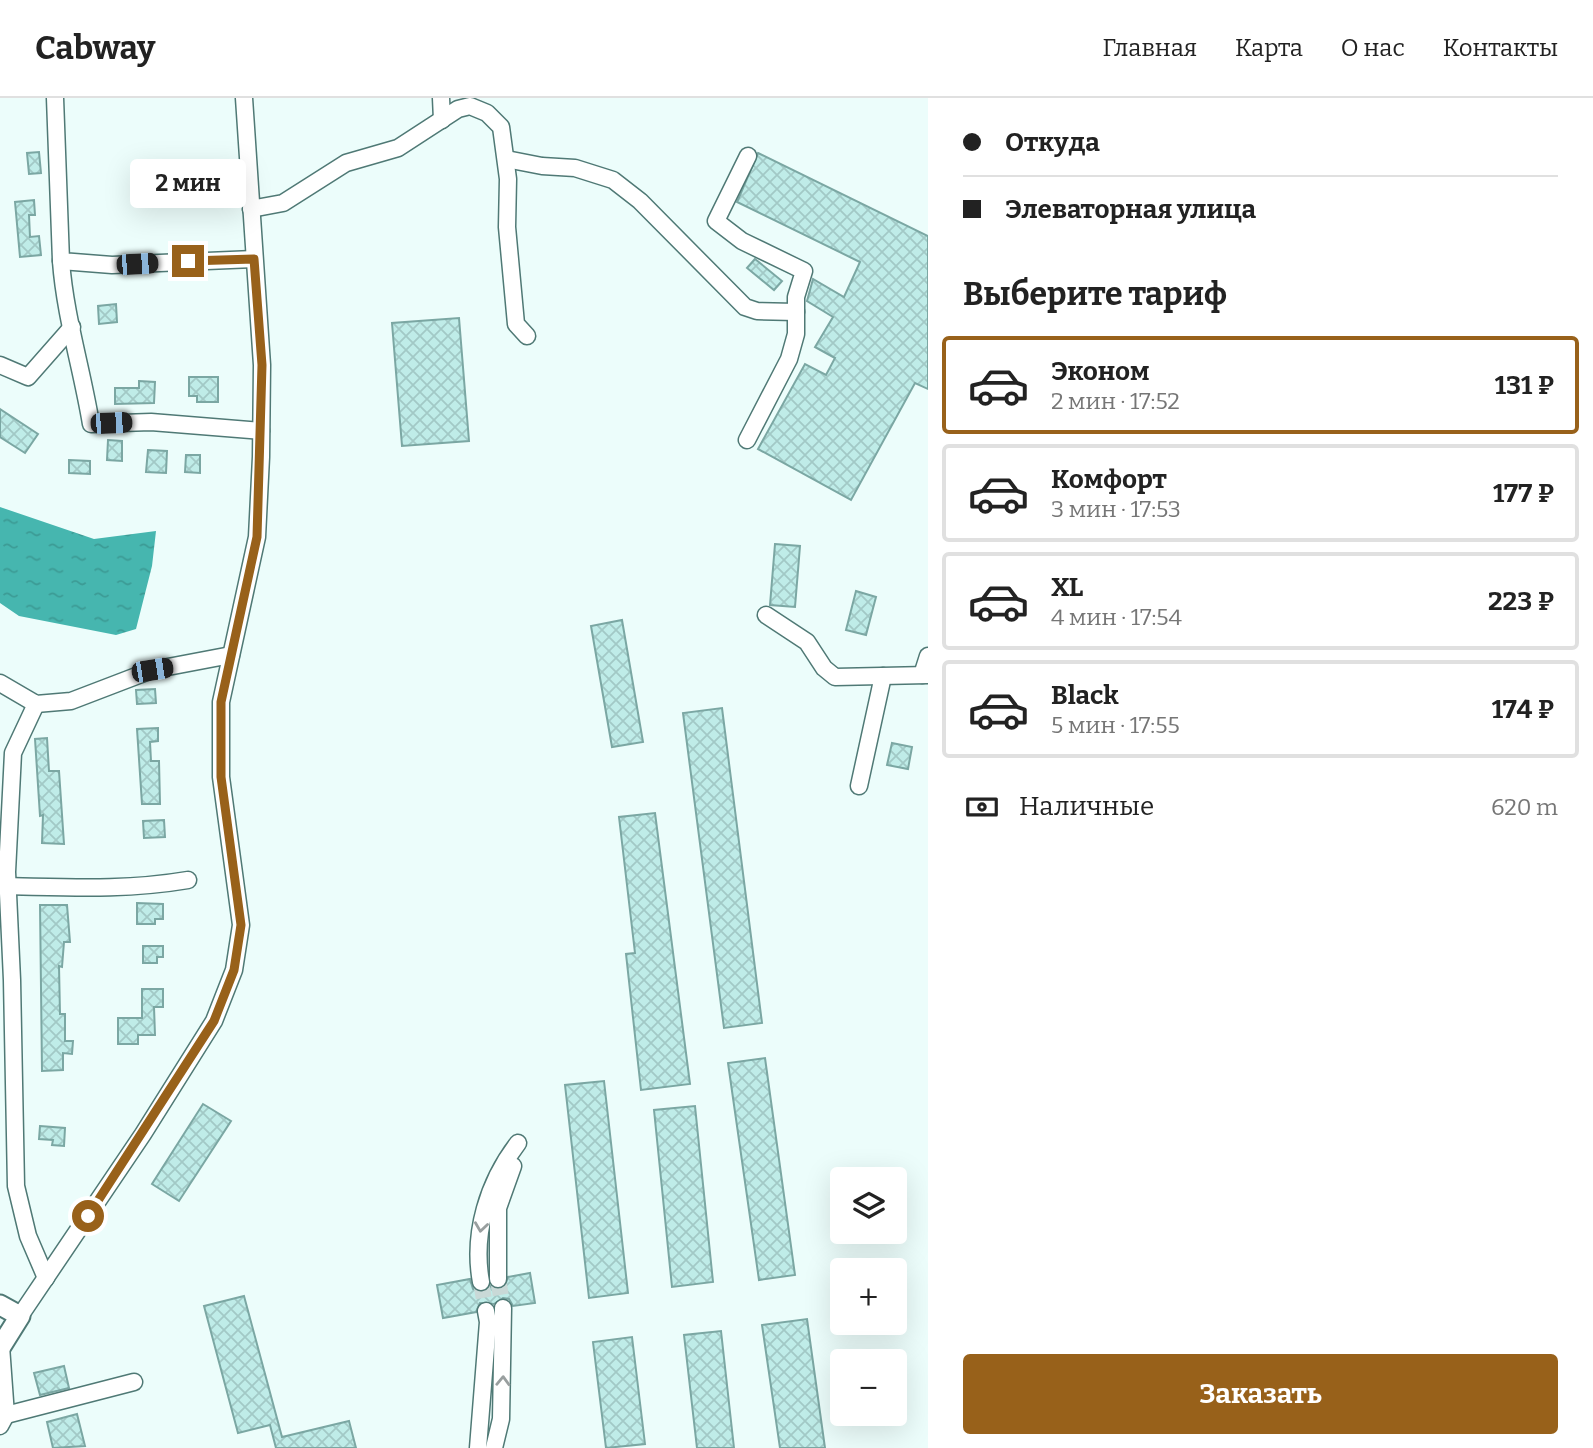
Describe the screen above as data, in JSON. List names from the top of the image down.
{
  "page": {
    "header": "Cabway",
    "nav": [
      "Главная",
      "Карта",
      "О нас",
      "Контакты"
    ],
    "banner": ["Откуда", "Элеваторная улица"],
    "bubble": "2 мин",
    "heading": "Выберите тариф",
    "list": [
      {
        "name": "Эконом",
        "note": "2 мин · 17:52",
        "value": "131 ₽"
      },
      {
        "name": "Комфорт",
        "note": "3 мин · 17:53",
        "value": "177 ₽"
      },
      {
        "name": "XL",
        "note": "4 мин · 17:54",
        "value": "223 ₽"
      },
      {
        "name": "Black",
        "note": "5 мин · 17:55",
        "value": "174 ₽"
      }
    ],
    "pay": ["Наличные", "620 m"],
    "map_buttons": ["+", "−"],
    "buttons": "Заказать"
  }
}
